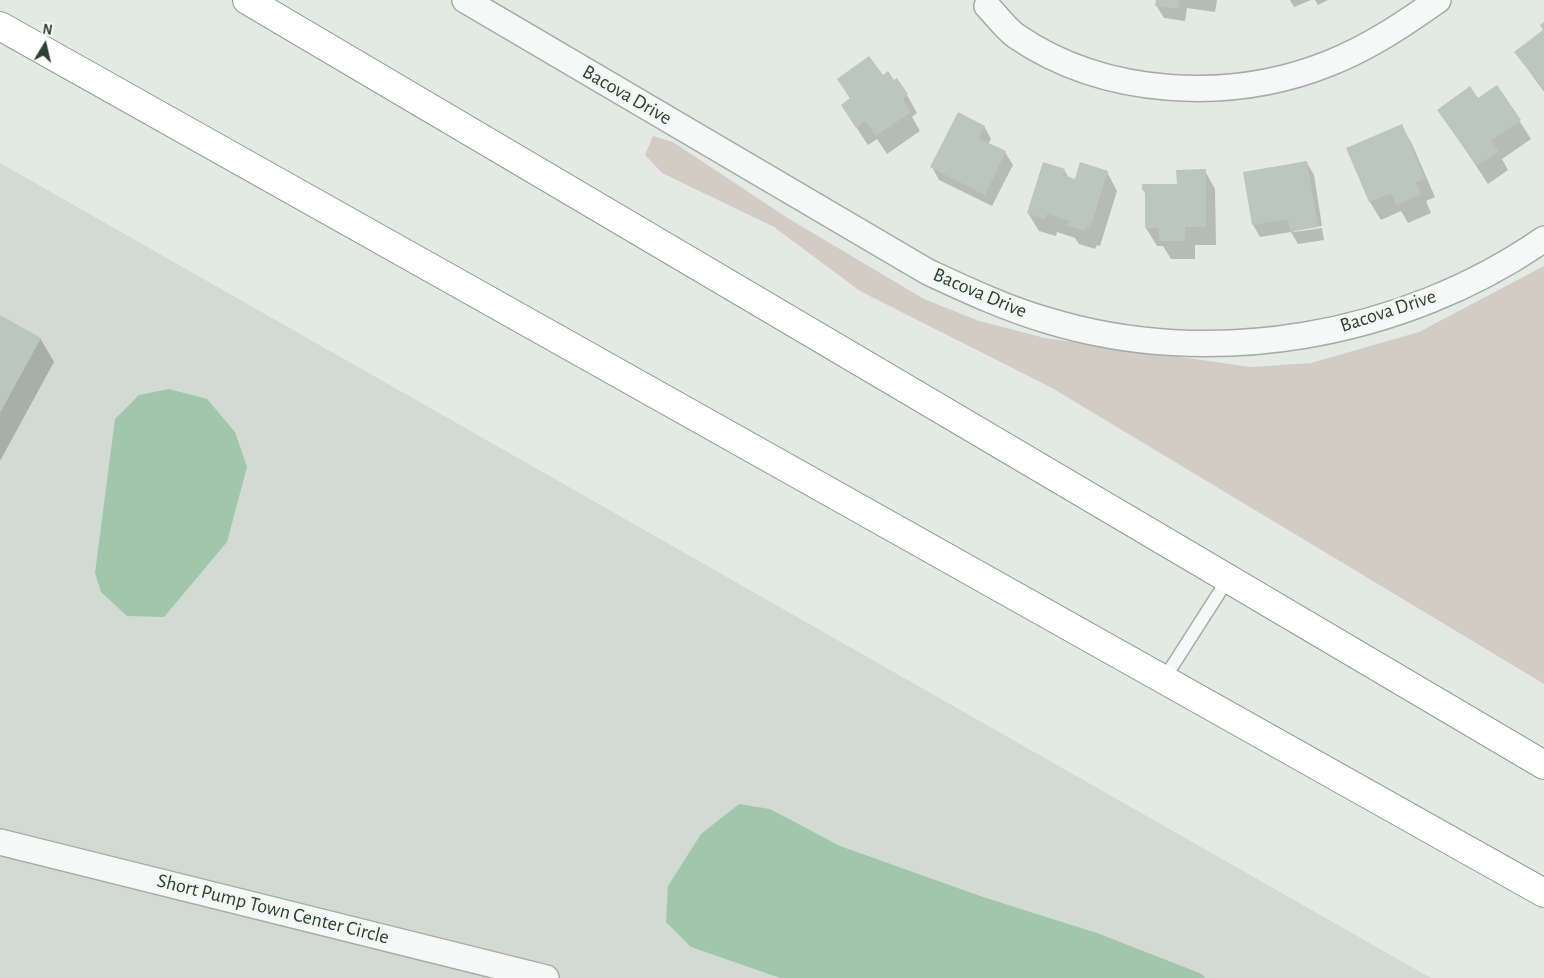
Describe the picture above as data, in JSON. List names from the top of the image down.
{
  "streets": {
    "street": ["Bacova Drive", "Short Pump Town Center Circle"]
  },
  "north": "top"
}
